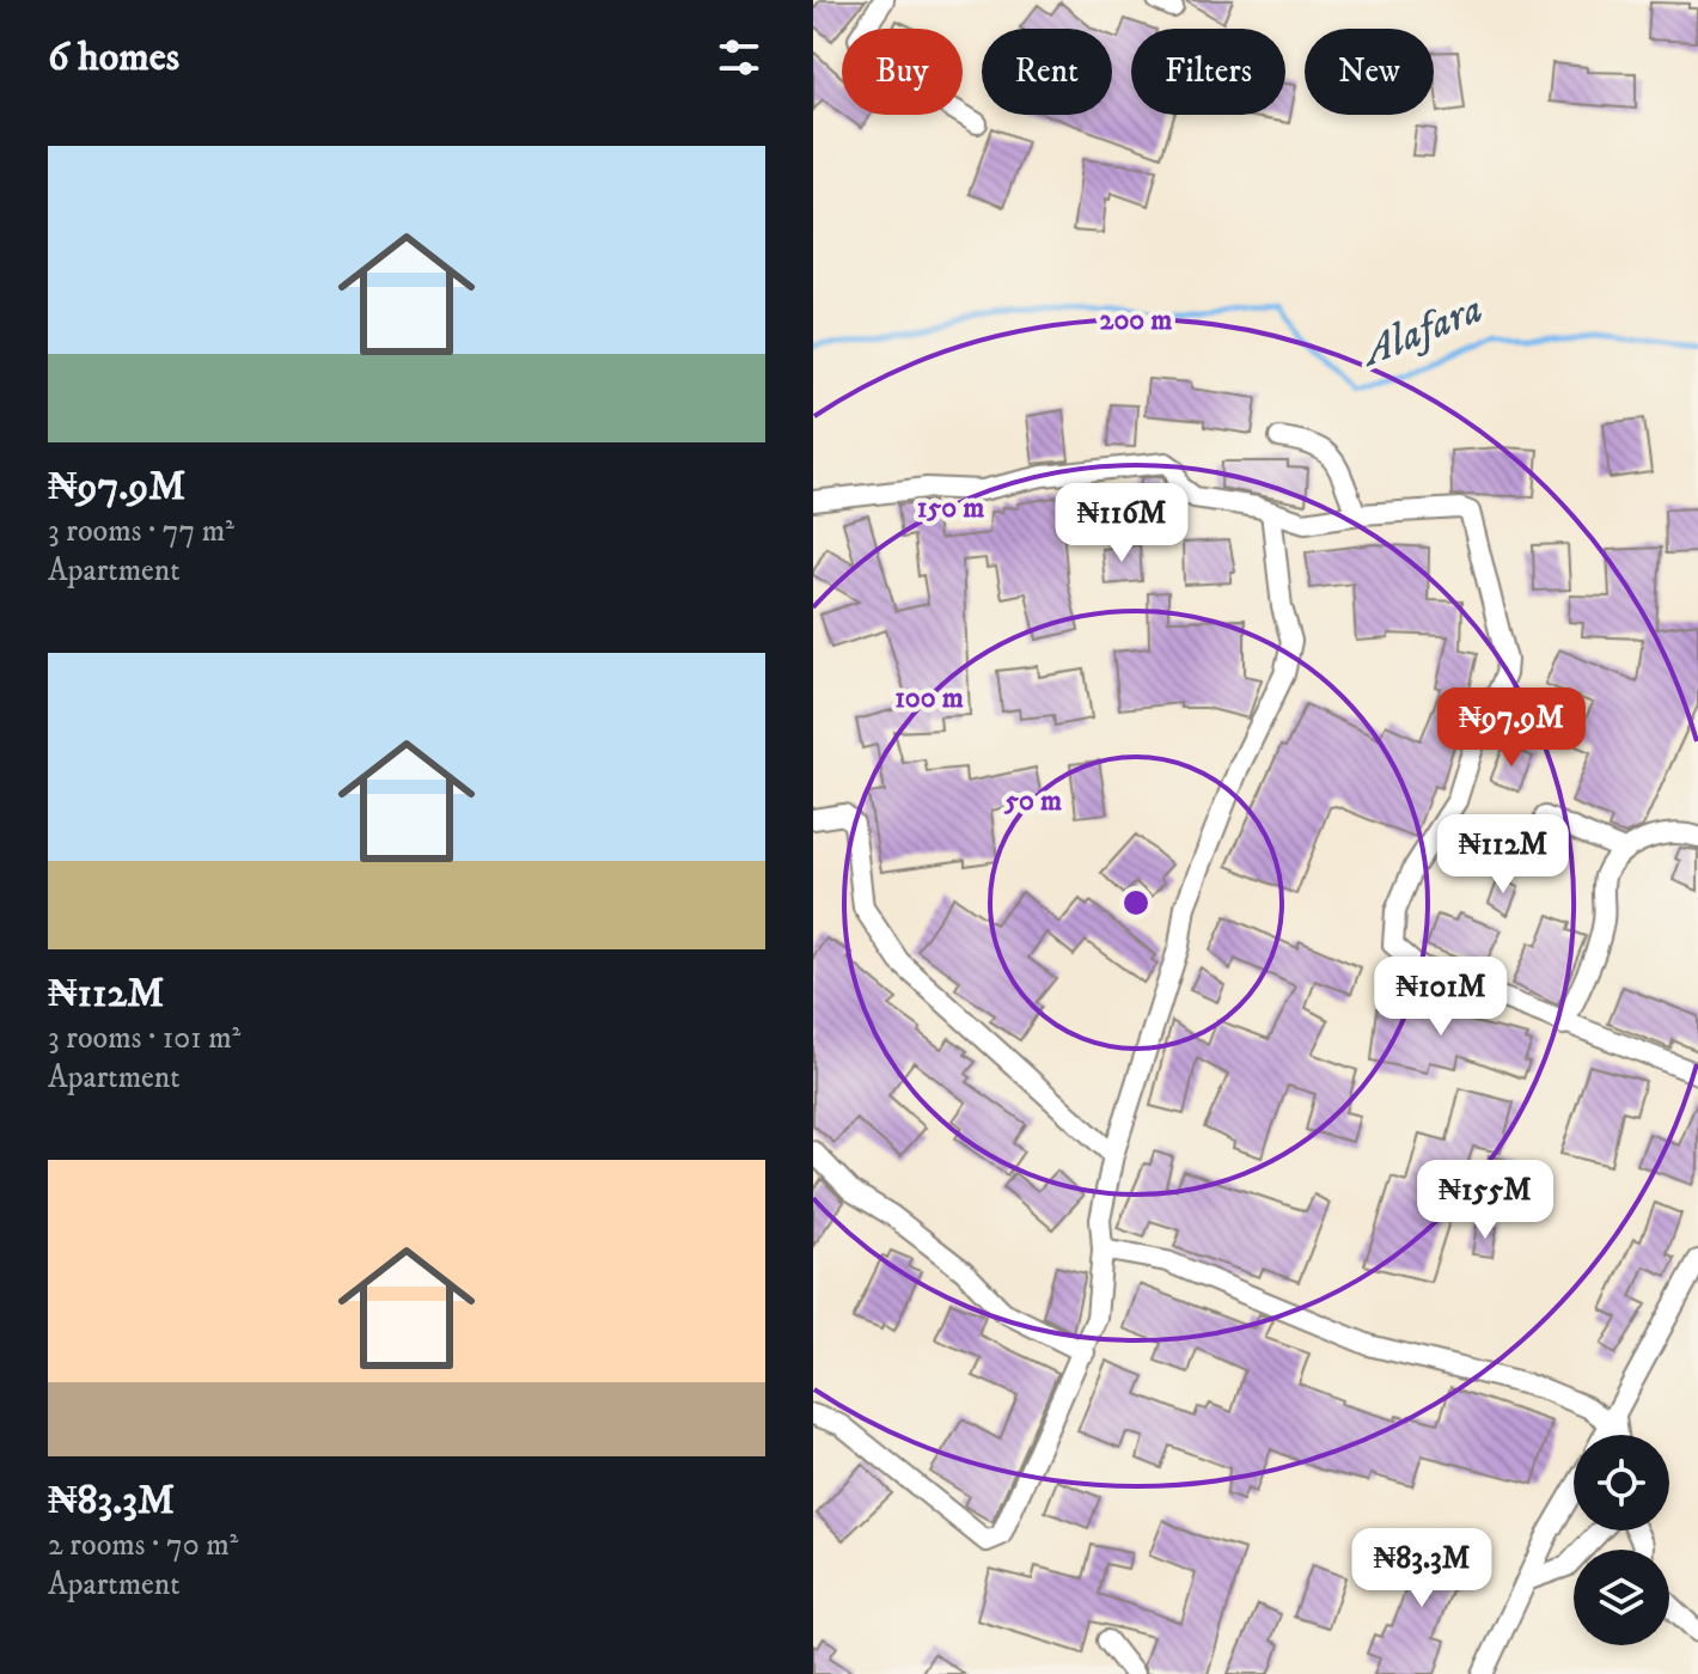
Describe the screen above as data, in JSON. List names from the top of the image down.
{
  "water": ["Alafara"],
  "page": {
    "heading": "6 homes",
    "chip": [
      "Buy",
      "Rent",
      "Filters",
      "New"
    ],
    "list": [
      {
        "name": "₦97.9M",
        "note": "3 rooms · 77 m² · Apartment"
      },
      {
        "name": "₦112M",
        "note": "3 rooms · 101 m² · Apartment"
      },
      {
        "name": "₦83.3M",
        "note": "2 rooms · 70 m² · Apartment"
      }
    ],
    "price": [
      "₦116M",
      "₦97.9M",
      "₦112M",
      "₦101M",
      "₦155M",
      "₦83.3M"
    ]
  },
  "rings": [
    "200 m",
    "150 m",
    "100 m",
    "50 m"
  ]
}
